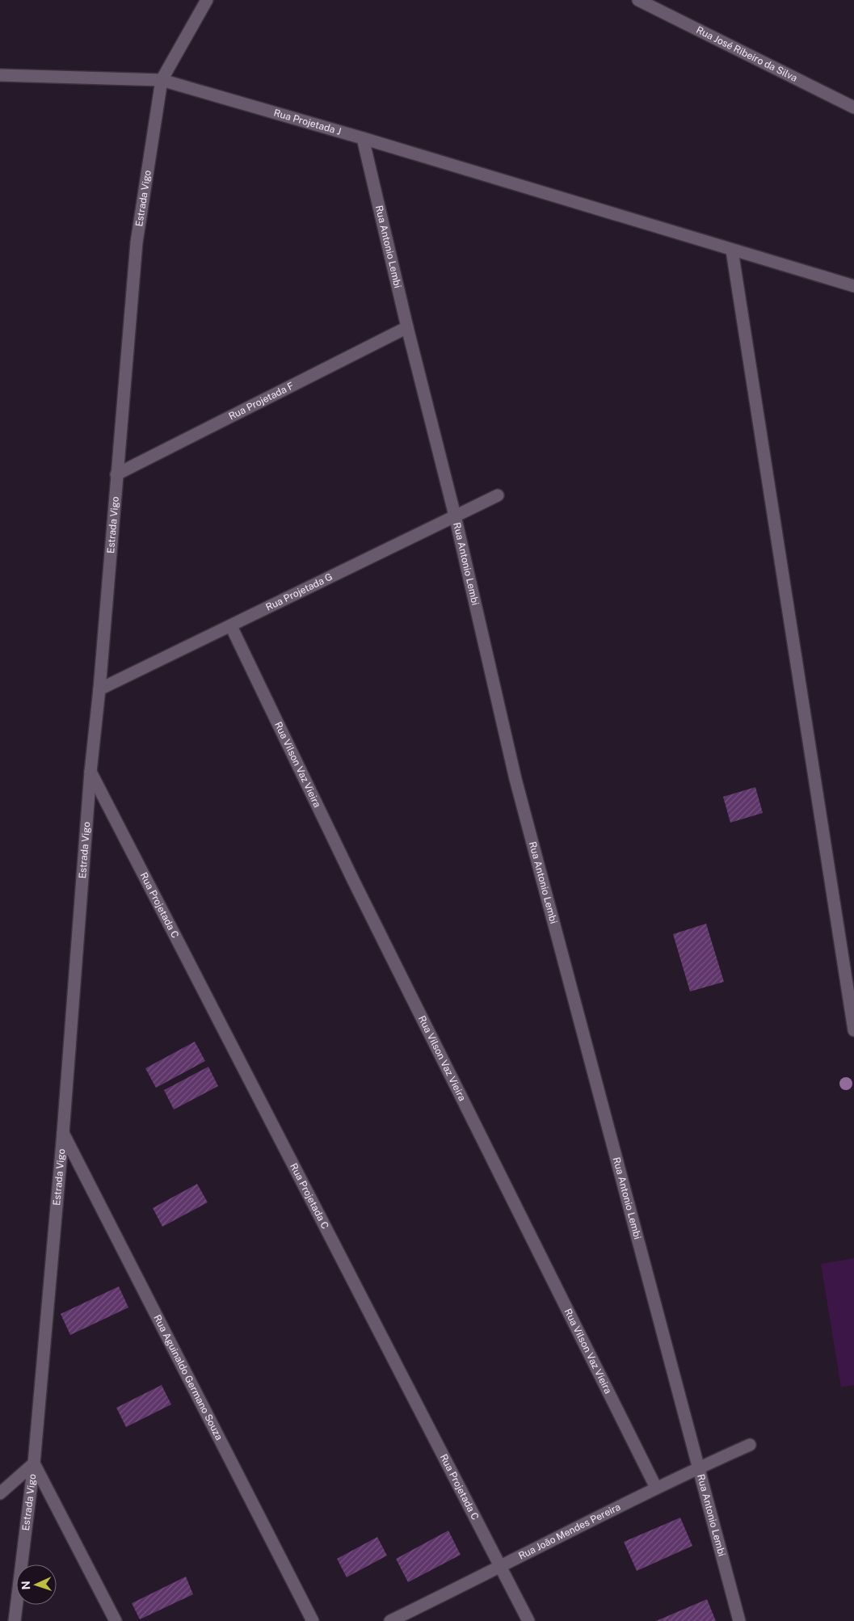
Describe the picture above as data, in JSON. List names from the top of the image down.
{
  "streets": {
    "street": [
      "Rua José Ribeiro da Silva",
      "Rua Projetada J",
      "Estrada Vigo",
      "Rua Antonio Lembi",
      "Rua Projetada F",
      "Rua Projetada G",
      "Rua Vilson Vaz Vieira",
      "Rua Projetada C",
      "Rua Aguinaldo Germano Souza",
      "Rua João Mendes Pereira"
    ]
  },
  "crossings": [
    ["Rua Projetada J", "Estrada Vigo"],
    ["Rua Projetada J", "Rua Antonio Lembi"],
    ["Estrada Vigo", "Rua Projetada F"],
    ["Estrada Vigo", "Rua Projetada G"],
    ["Estrada Vigo", "Rua Projetada C"],
    ["Estrada Vigo", "Rua Aguinaldo Germano Souza"],
    ["Rua Antonio Lembi", "Rua Projetada F"],
    ["Rua Antonio Lembi", "Rua Projetada G"],
    ["Rua Antonio Lembi", "Rua João Mendes Pereira"],
    ["Rua Projetada G", "Rua Vilson Vaz Vieira"],
    ["Rua Vilson Vaz Vieira", "Rua João Mendes Pereira"],
    ["Rua Projetada C", "Rua João Mendes Pereira"]
  ],
  "north": "left"
}
